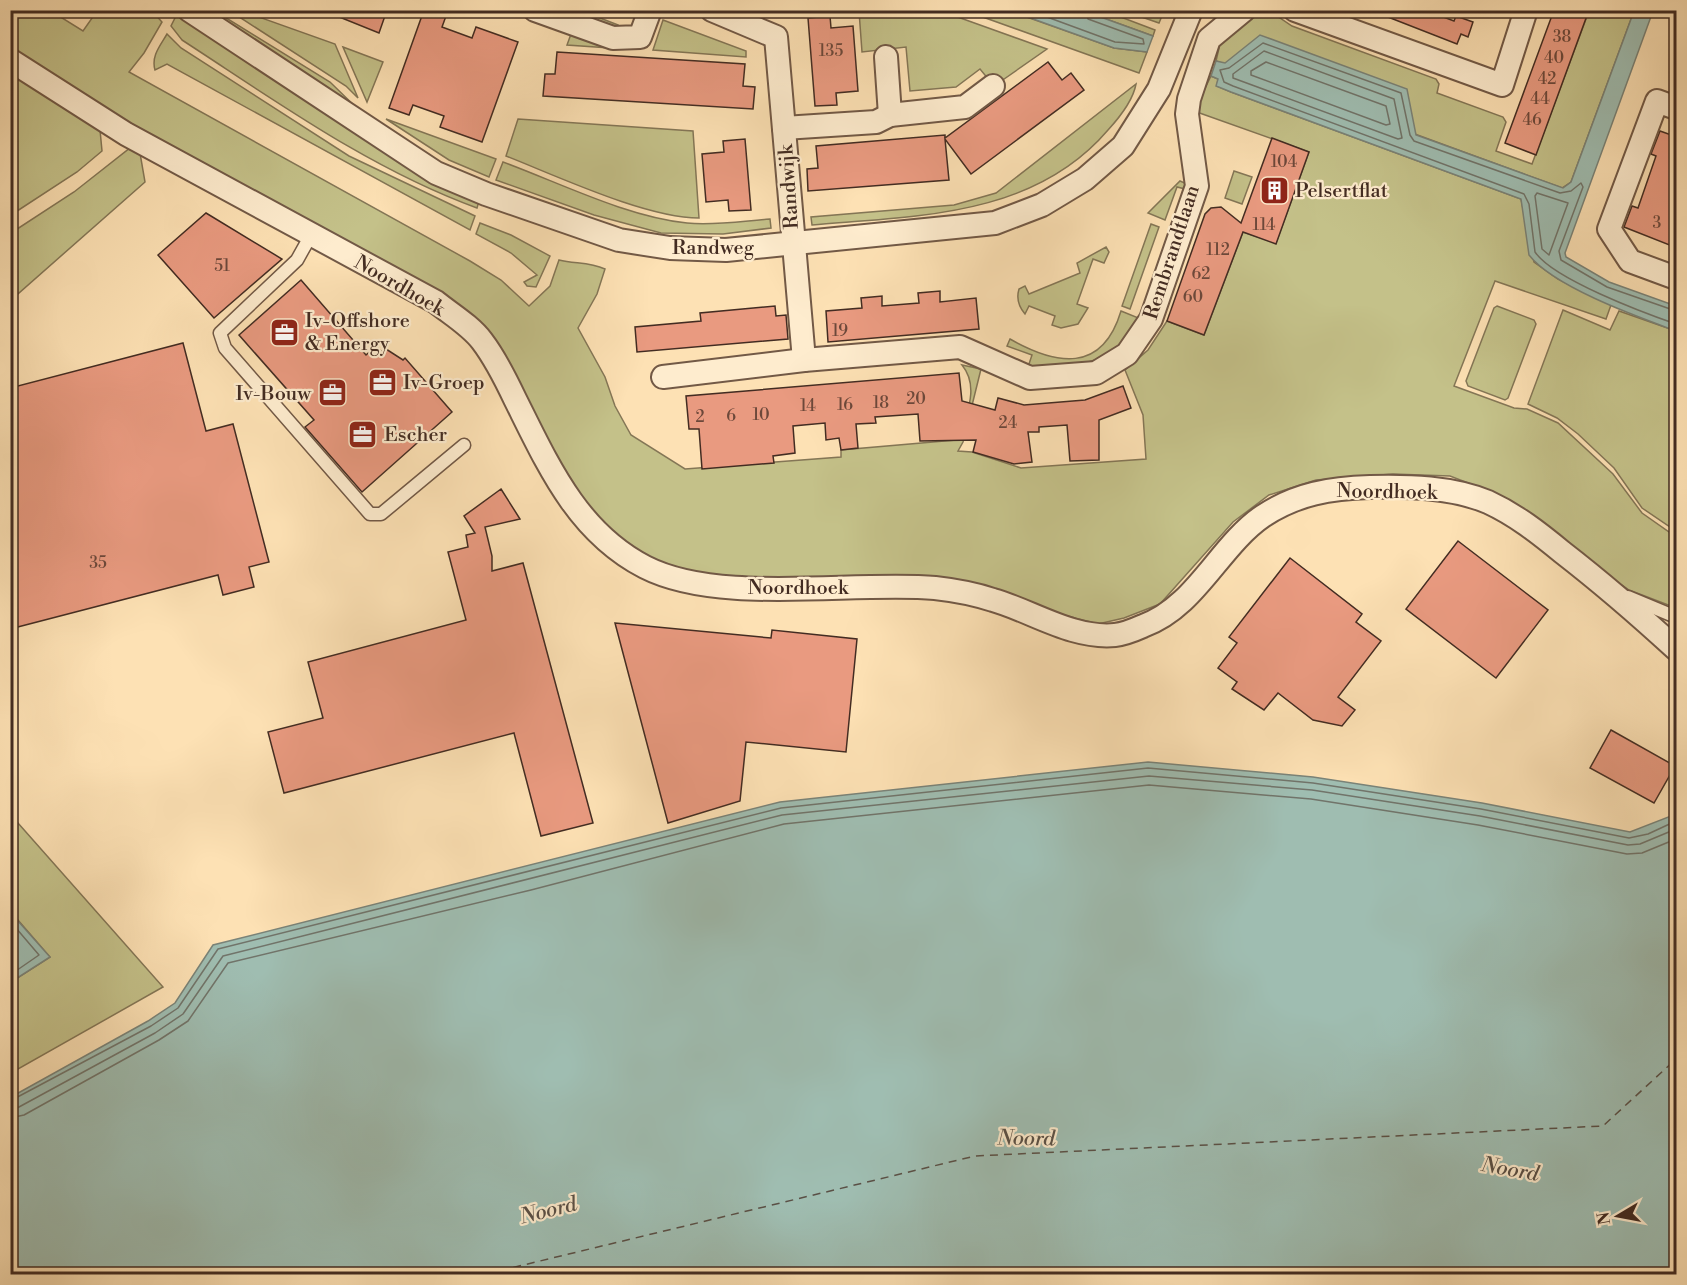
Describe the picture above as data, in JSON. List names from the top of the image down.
{
  "streets": {
    "street": [
      "Randwijk",
      "Randweg",
      "Rembrandtlaan",
      "Noordhoek"
    ]
  },
  "crossings": [
    ["Randwijk", "Randweg"],
    ["Randwijk", "Rembrandtlaan"]
  ],
  "water": ["Noord"],
  "places": {
    "building": ["Pelsertflat"],
    "office": [
      "Iv-Offshore & Energy",
      "Iv-Groep",
      "Iv-Bouw",
      "Escher"
    ]
  },
  "house_numbers": [
    "38",
    "135",
    "40",
    "42",
    "44",
    "46",
    "104",
    "3",
    "114",
    "112",
    "51",
    "62",
    "60",
    "19",
    "20",
    "18",
    "16",
    "14",
    "10",
    "6",
    "2",
    "24",
    "35"
  ],
  "north": "left"
}
